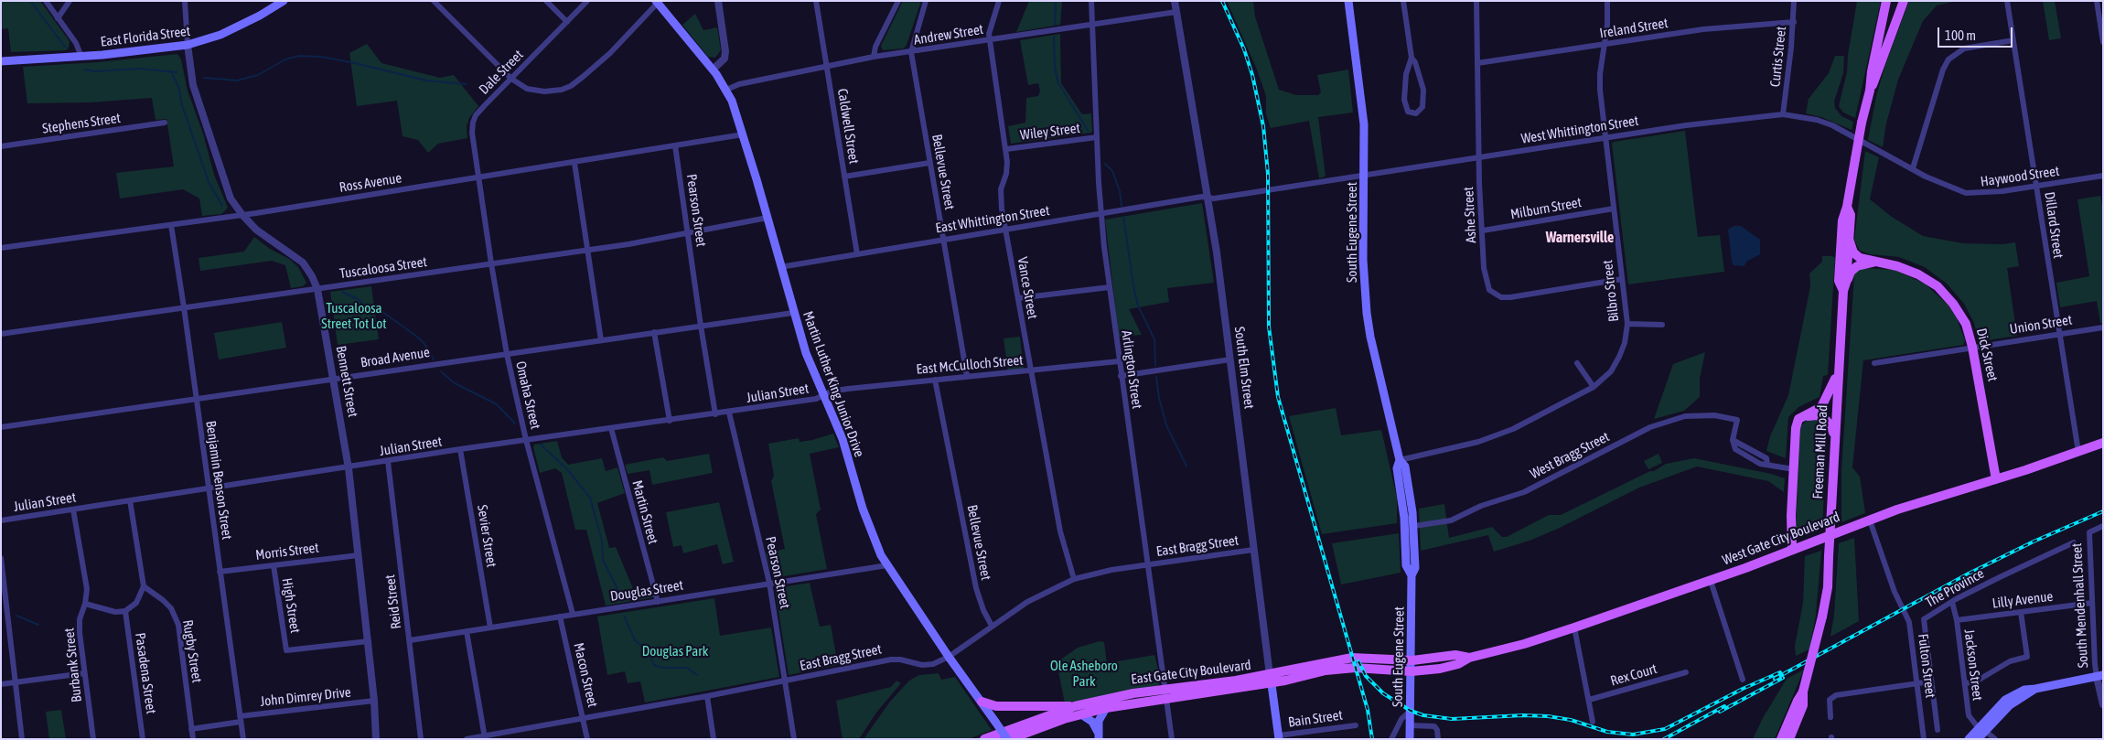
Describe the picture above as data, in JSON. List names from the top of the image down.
{
  "streets": {
    "main road": [
      "East Florida Street",
      "South Eugene Street",
      "Dick Street",
      "South Elm Street",
      "Martin Luther King Junior Drive",
      "Freeman Mill Road",
      "West Gate City Boulevard",
      "East Gate City Boulevard"
    ],
    "street": [
      "Ireland Street",
      "Andrew Street",
      "Curtis Street",
      "Dale Street",
      "Stephens Street",
      "Caldwell Street",
      "West Whittington Street",
      "Wiley Street",
      "Bellevue Street",
      "Haywood Street",
      "Ross Avenue",
      "Milburn Street",
      "Pearson Street",
      "Ashe Street",
      "East Whittington Street",
      "Dillard Street",
      "Tuscaloosa Street",
      "Vance Street",
      "Bilbro Street",
      "Union Street",
      "Broad Avenue",
      "East McCulloch Street",
      "Arlington Street",
      "Bennett Street",
      "Julian Street",
      "Omaha Street",
      "West Bragg Street",
      "Benjamin Benson Street",
      "Martin Street",
      "Sevier Street",
      "East Bragg Street",
      "Morris Street",
      "The Province",
      "Douglas Street",
      "Lilly Avenue",
      "Reid Street",
      "High Street",
      "South Mendenhall Street",
      "Rugby Street",
      "Burbank Street",
      "Jackson Street",
      "Fulton Street",
      "Pasadena Street",
      "Macon Street",
      "Rex Court",
      "John Dimrey Drive",
      "Bain Street"
    ]
  },
  "crossings": [
    ["Ireland Street", "Curtis Street"],
    ["Ireland Street", "Ashe Street"],
    ["Ireland Street", "Bilbro Street"],
    ["Andrew Street", "Caldwell Street"],
    ["Andrew Street", "Bellevue Street"],
    ["Andrew Street", "Vance Street"],
    ["Andrew Street", "South Elm Street"],
    ["Andrew Street", "Arlington Street"],
    ["Andrew Street", "Martin Luther King Junior Drive"],
    ["East Florida Street", "Bennett Street"],
    ["Curtis Street", "West Whittington Street"],
    ["Dale Street", "Ross Avenue"],
    ["Dale Street", "Omaha Street"],
    ["Caldwell Street", "East Whittington Street"],
    ["West Whittington Street", "Haywood Street"],
    ["West Whittington Street", "Ashe Street"],
    ["West Whittington Street", "East Whittington Street"],
    ["West Whittington Street", "South Eugene Street"],
    ["West Whittington Street", "Bilbro Street"],
    ["West Whittington Street", "South Elm Street"],
    ["Wiley Street", "Vance Street"],
    ["Wiley Street", "Arlington Street"],
    ["Bellevue Street", "East Whittington Street"],
    ["Bellevue Street", "East McCulloch Street"],
    ["Bellevue Street", "East Bragg Street"],
    ["Haywood Street", "Dillard Street"],
    ["Ross Avenue", "Pearson Street"],
    ["Ross Avenue", "Bennett Street"],
    ["Ross Avenue", "Martin Luther King Junior Drive"],
    ["Ross Avenue", "Omaha Street"],
    ["Ross Avenue", "Benjamin Benson Street"],
    ["Milburn Street", "Ashe Street"],
    ["Milburn Street", "Bilbro Street"],
    ["Pearson Street", "Tuscaloosa Street"],
    ["Pearson Street", "Broad Avenue"],
    ["Pearson Street", "Julian Street"],
    ["Pearson Street", "East Bragg Street"],
    ["Pearson Street", "Douglas Street"],
    ["Ashe Street", "Bilbro Street"],
    ["East Whittington Street", "Vance Street"],
    ["East Whittington Street", "South Elm Street"],
    ["East Whittington Street", "Arlington Street"],
    ["East Whittington Street", "Martin Luther King Junior Drive"],
    ["Dillard Street", "Union Street"],
    ["Dillard Street", "West Gate City Boulevard"],
    ["South Eugene Street", "Bilbro Street"],
    ["South Eugene Street", "West Bragg Street"],
    ["South Eugene Street", "West Gate City Boulevard"],
    ["Tuscaloosa Street", "Bennett Street"],
    ["Tuscaloosa Street", "Martin Luther King Junior Drive"],
    ["Tuscaloosa Street", "Omaha Street"],
    ["Tuscaloosa Street", "Benjamin Benson Street"],
    ["Vance Street", "East McCulloch Street"],
    ["Vance Street", "East Bragg Street"],
    ["Union Street", "Dick Street"],
    ["Dick Street", "West Gate City Boulevard"],
    ["Broad Avenue", "Bennett Street"],
    ["Broad Avenue", "Martin Luther King Junior Drive"],
    ["Broad Avenue", "Omaha Street"],
    ["Broad Avenue", "Benjamin Benson Street"],
    ["East McCulloch Street", "Arlington Street"],
    ["East McCulloch Street", "Martin Luther King Junior Drive"],
    ["East McCulloch Street", "Julian Street"],
    ["South Elm Street", "West Gate City Boulevard"],
    ["South Elm Street", "East Bragg Street"],
    ["South Elm Street", "East Gate City Boulevard"],
    ["South Elm Street", "Bain Street"],
    ["Arlington Street", "East Bragg Street"],
    ["Arlington Street", "East Gate City Boulevard"],
    ["Bennett Street", "Julian Street"],
    ["Bennett Street", "Morris Street"],
    ["Bennett Street", "High Street"],
    ["Bennett Street", "John Dimrey Drive"],
    ["Martin Luther King Junior Drive", "Julian Street"],
    ["Martin Luther King Junior Drive", "East Bragg Street"],
    ["Martin Luther King Junior Drive", "Douglas Street"],
    ["Martin Luther King Junior Drive", "East Gate City Boulevard"],
    ["Julian Street", "Omaha Street"],
    ["Julian Street", "Benjamin Benson Street"],
    ["Julian Street", "Martin Street"],
    ["Julian Street", "Sevier Street"],
    ["Julian Street", "Reid Street"],
    ["Julian Street", "Burbank Street"],
    ["Omaha Street", "Douglas Street"],
    ["Benjamin Benson Street", "Morris Street"],
    ["Benjamin Benson Street", "John Dimrey Drive"],
    ["Martin Street", "Douglas Street"],
    ["Sevier Street", "Douglas Street"],
    ["West Gate City Boulevard", "Fulton Street"],
    ["West Gate City Boulevard", "East Gate City Boulevard"],
    ["East Bragg Street", "Macon Street"],
    ["Morris Street", "High Street"],
    ["The Province", "Jackson Street"],
    ["Douglas Street", "Reid Street"],
    ["Douglas Street", "Macon Street"],
    ["Lilly Avenue", "South Mendenhall Street"],
    ["Lilly Avenue", "Jackson Street"],
    ["Rugby Street", "John Dimrey Drive"]
  ],
  "districts": ["Warnersville"],
  "parks": ["Tuscaloosa Street Tot Lot", "Douglas Park", "Ole Asheboro Park"],
  "scale_bar": "100 m"
}
